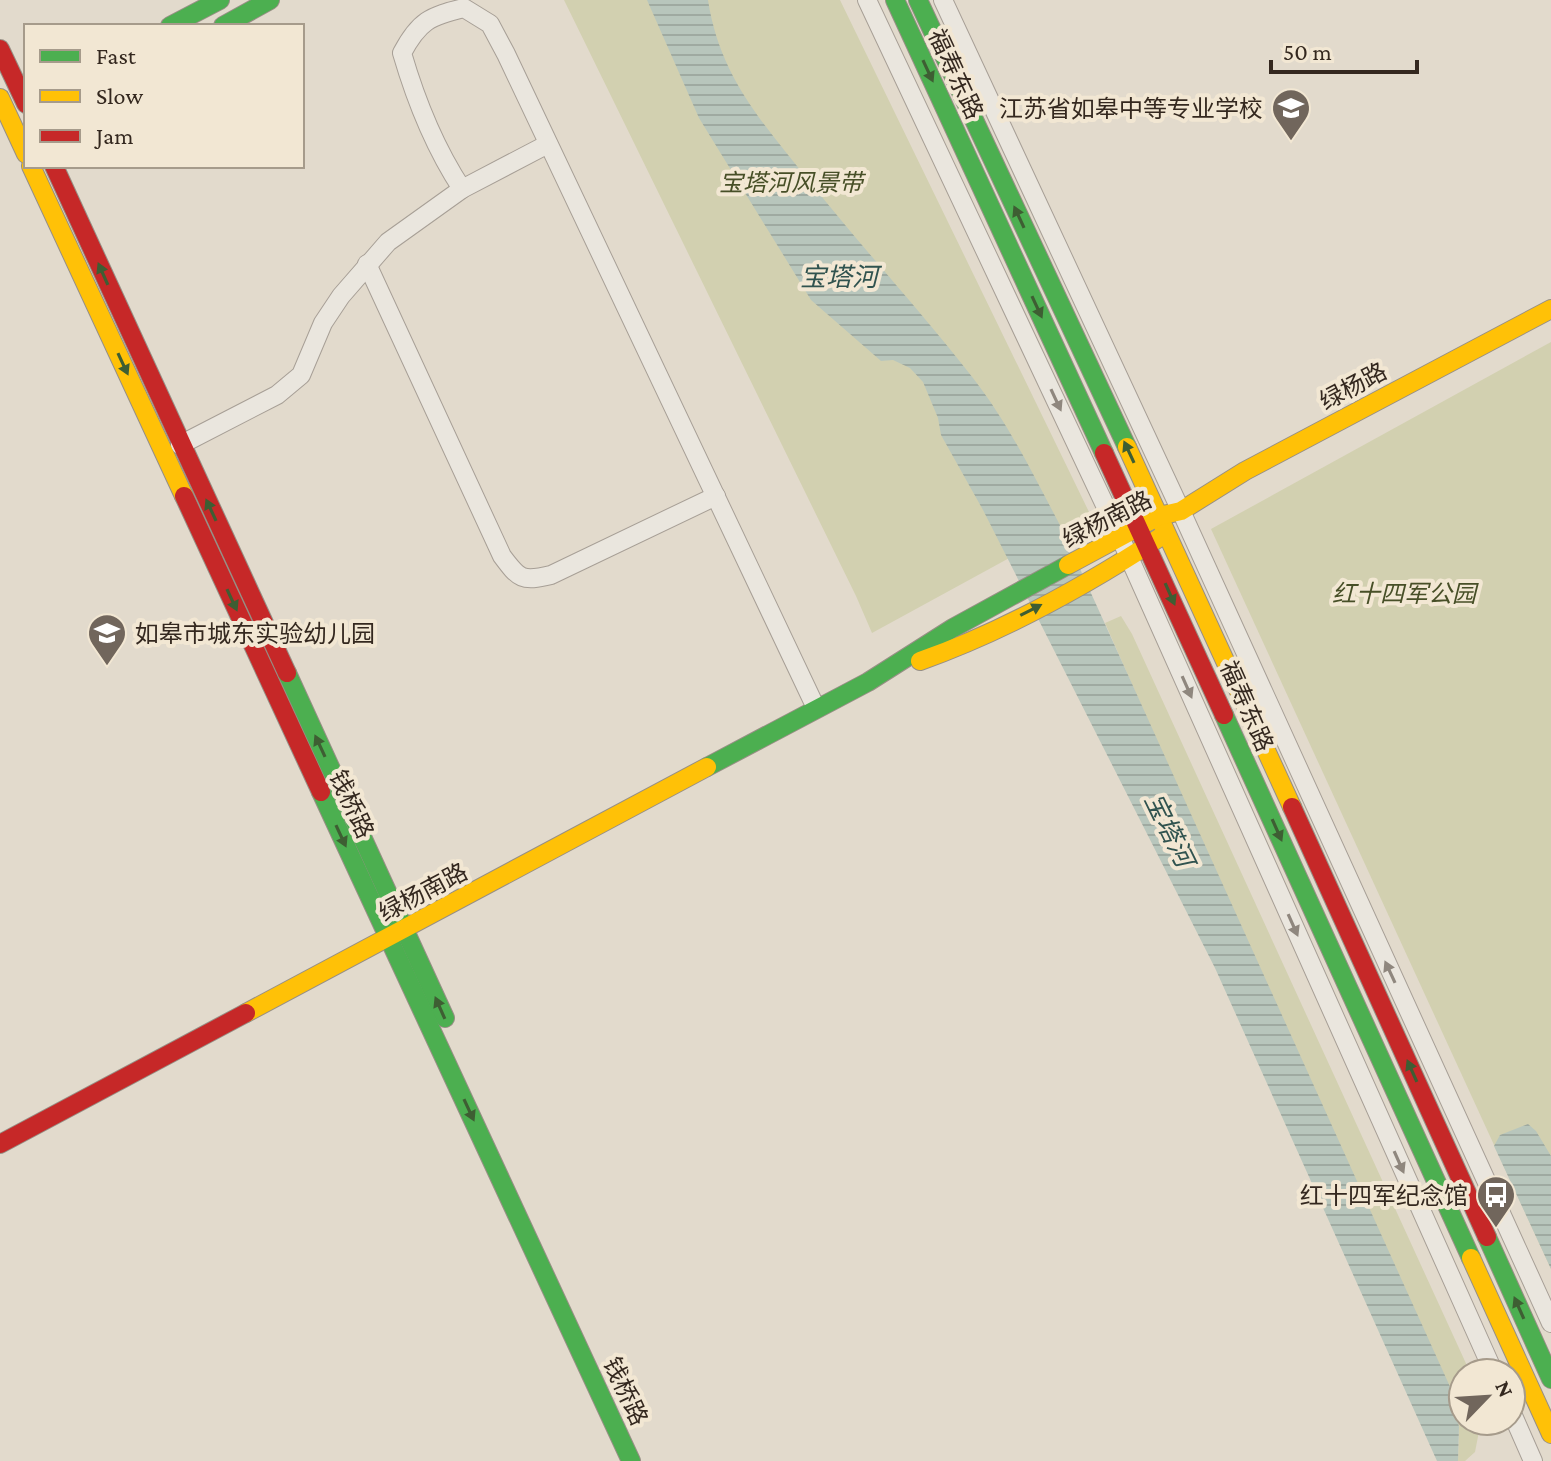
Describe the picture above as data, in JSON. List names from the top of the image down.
{
  "streets": {
    "street": [
      "福寿东路",
      "绿杨路",
      "绿杨南路",
      "钱桥路"
    ]
  },
  "crossings": [
    ["福寿东路", "绿杨南路"],
    ["绿杨路", "绿杨南路"],
    ["绿杨南路", "钱桥路"]
  ],
  "water": ["宝塔河"],
  "parks": ["宝塔河风景带", "红十四军公园"],
  "places": {
    "school or university": ["江苏省如皋中等专业学校", "如皋市城东实验幼儿园"],
    "bus stop": ["红十四军纪念馆"]
  },
  "legend": ["Fast", "Slow", "Jam"],
  "scale_bar": "50 m",
  "north": "top right"
}
